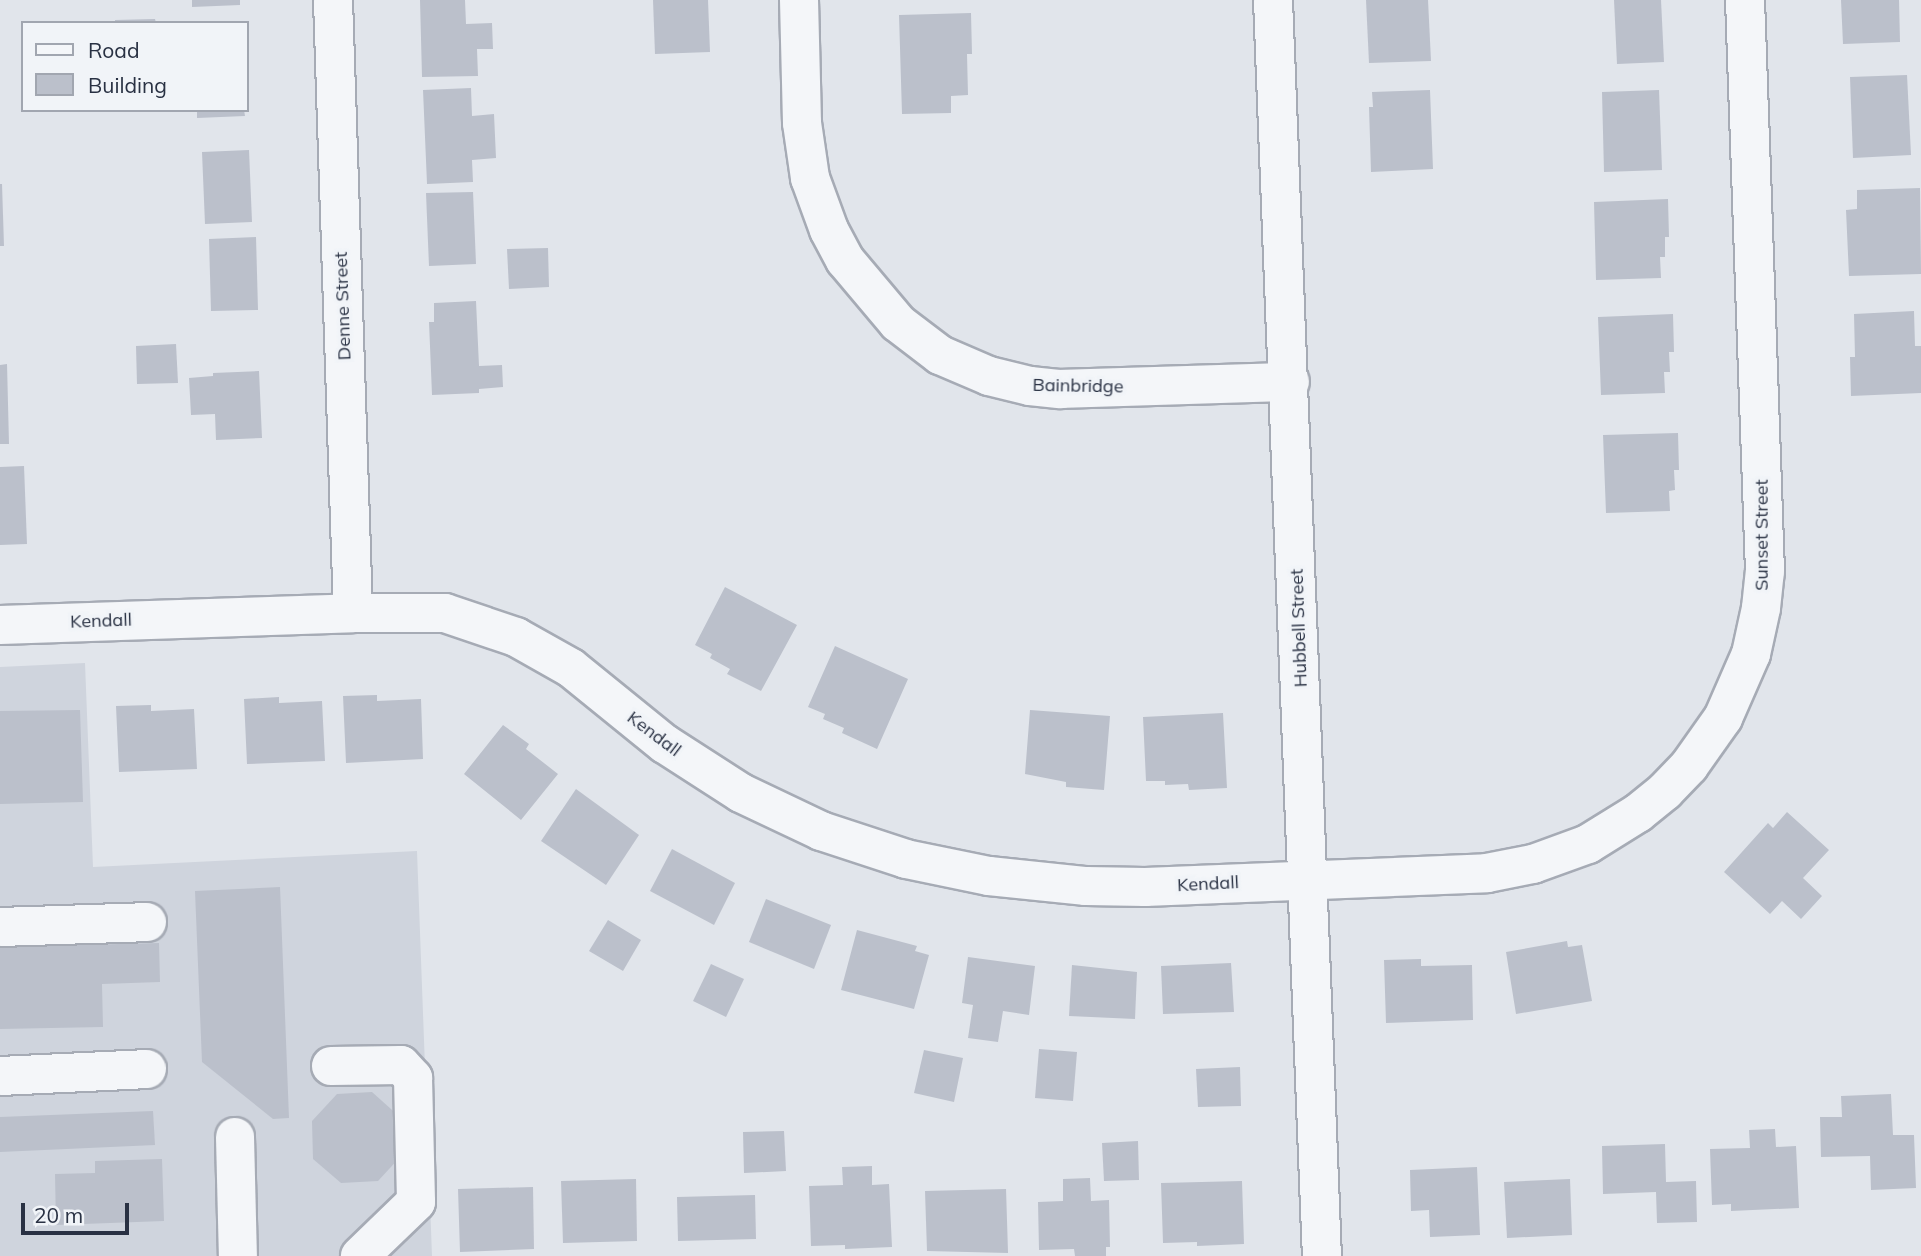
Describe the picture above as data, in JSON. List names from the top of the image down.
{
  "streets": {
    "street": [
      "Denne Street",
      "Bainbridge",
      "Sunset Street",
      "Kendall",
      "Hubbell Street"
    ]
  },
  "crossings": [
    ["Denne Street", "Kendall"],
    ["Bainbridge", "Hubbell Street"],
    ["Sunset Street", "Kendall"],
    ["Sunset Street", "Hubbell Street"],
    ["Kendall", "Hubbell Street"]
  ],
  "legend": ["Road", "Building"],
  "scale_bar": "20 m"
}
